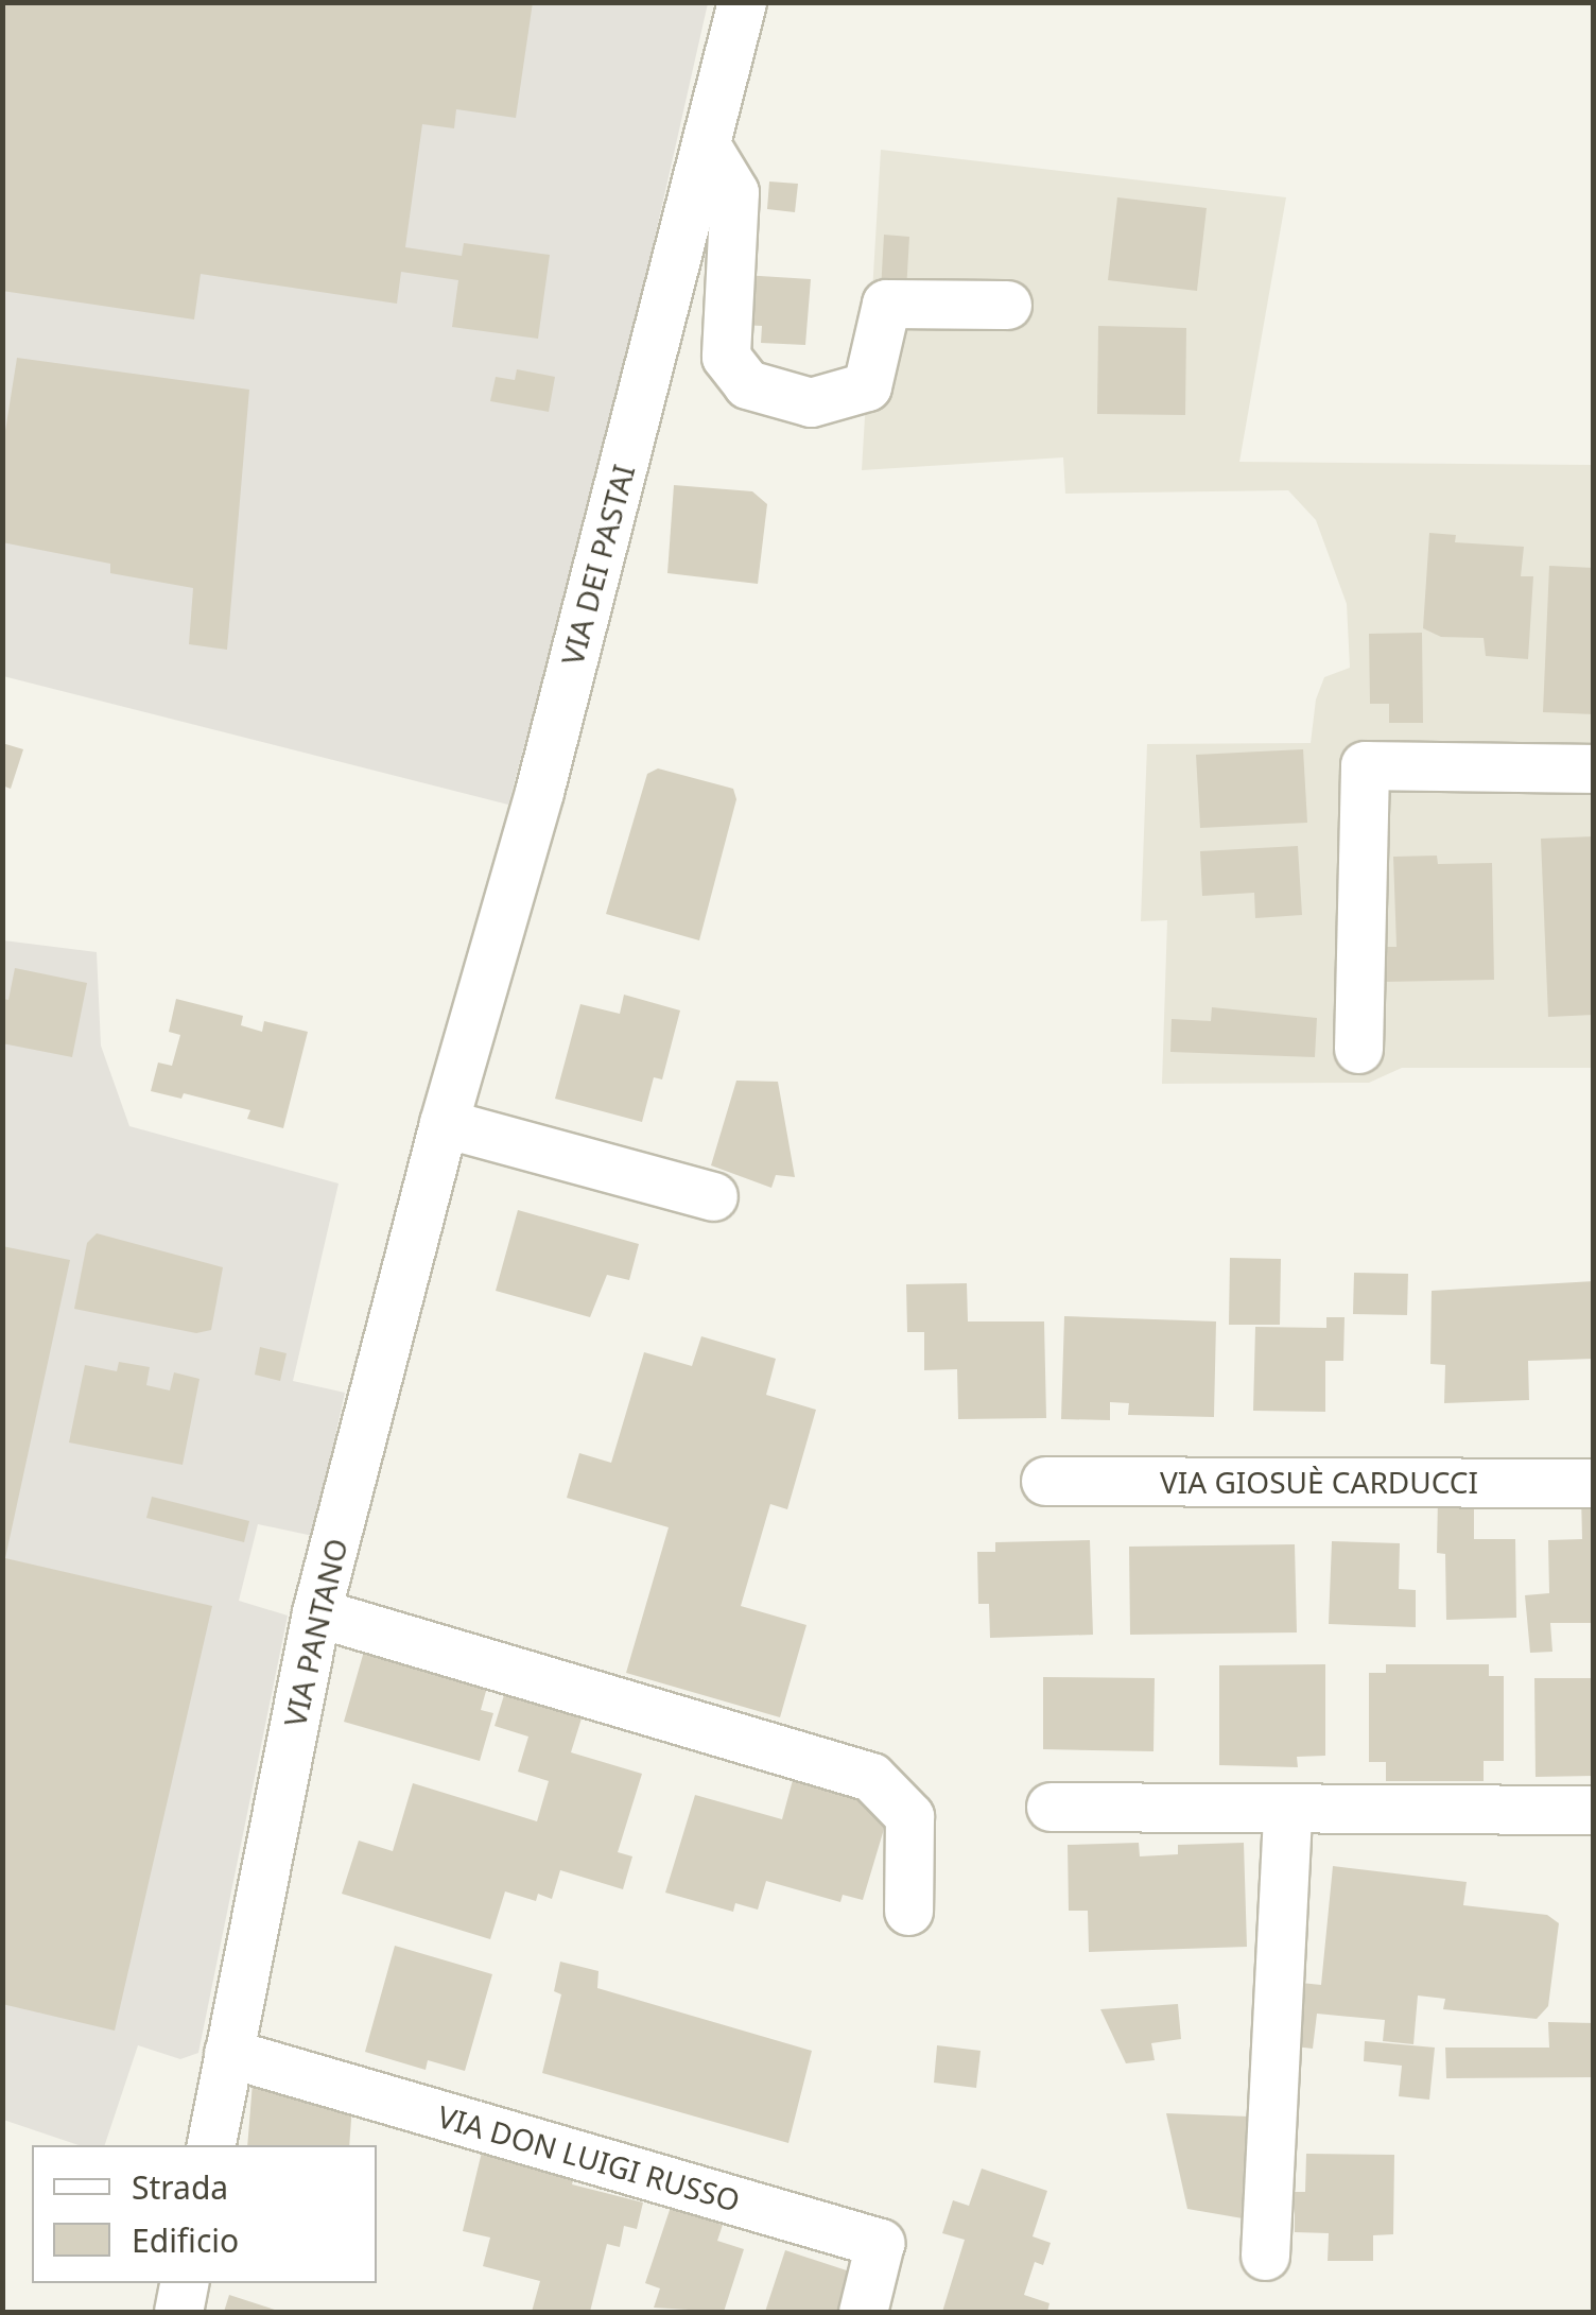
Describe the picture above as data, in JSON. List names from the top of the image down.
{
  "streets": {
    "street": [
      "VIA DEI PASTAI",
      "VIA GIOSUÈ CARDUCCI",
      "VIA PANTANO",
      "VIA DON LUIGI RUSSO"
    ]
  },
  "crossings": [
    ["VIA DEI PASTAI", "VIA PANTANO"],
    ["VIA PANTANO", "VIA DON LUIGI RUSSO"]
  ],
  "legend": ["Strada", "Edificio"]
}
